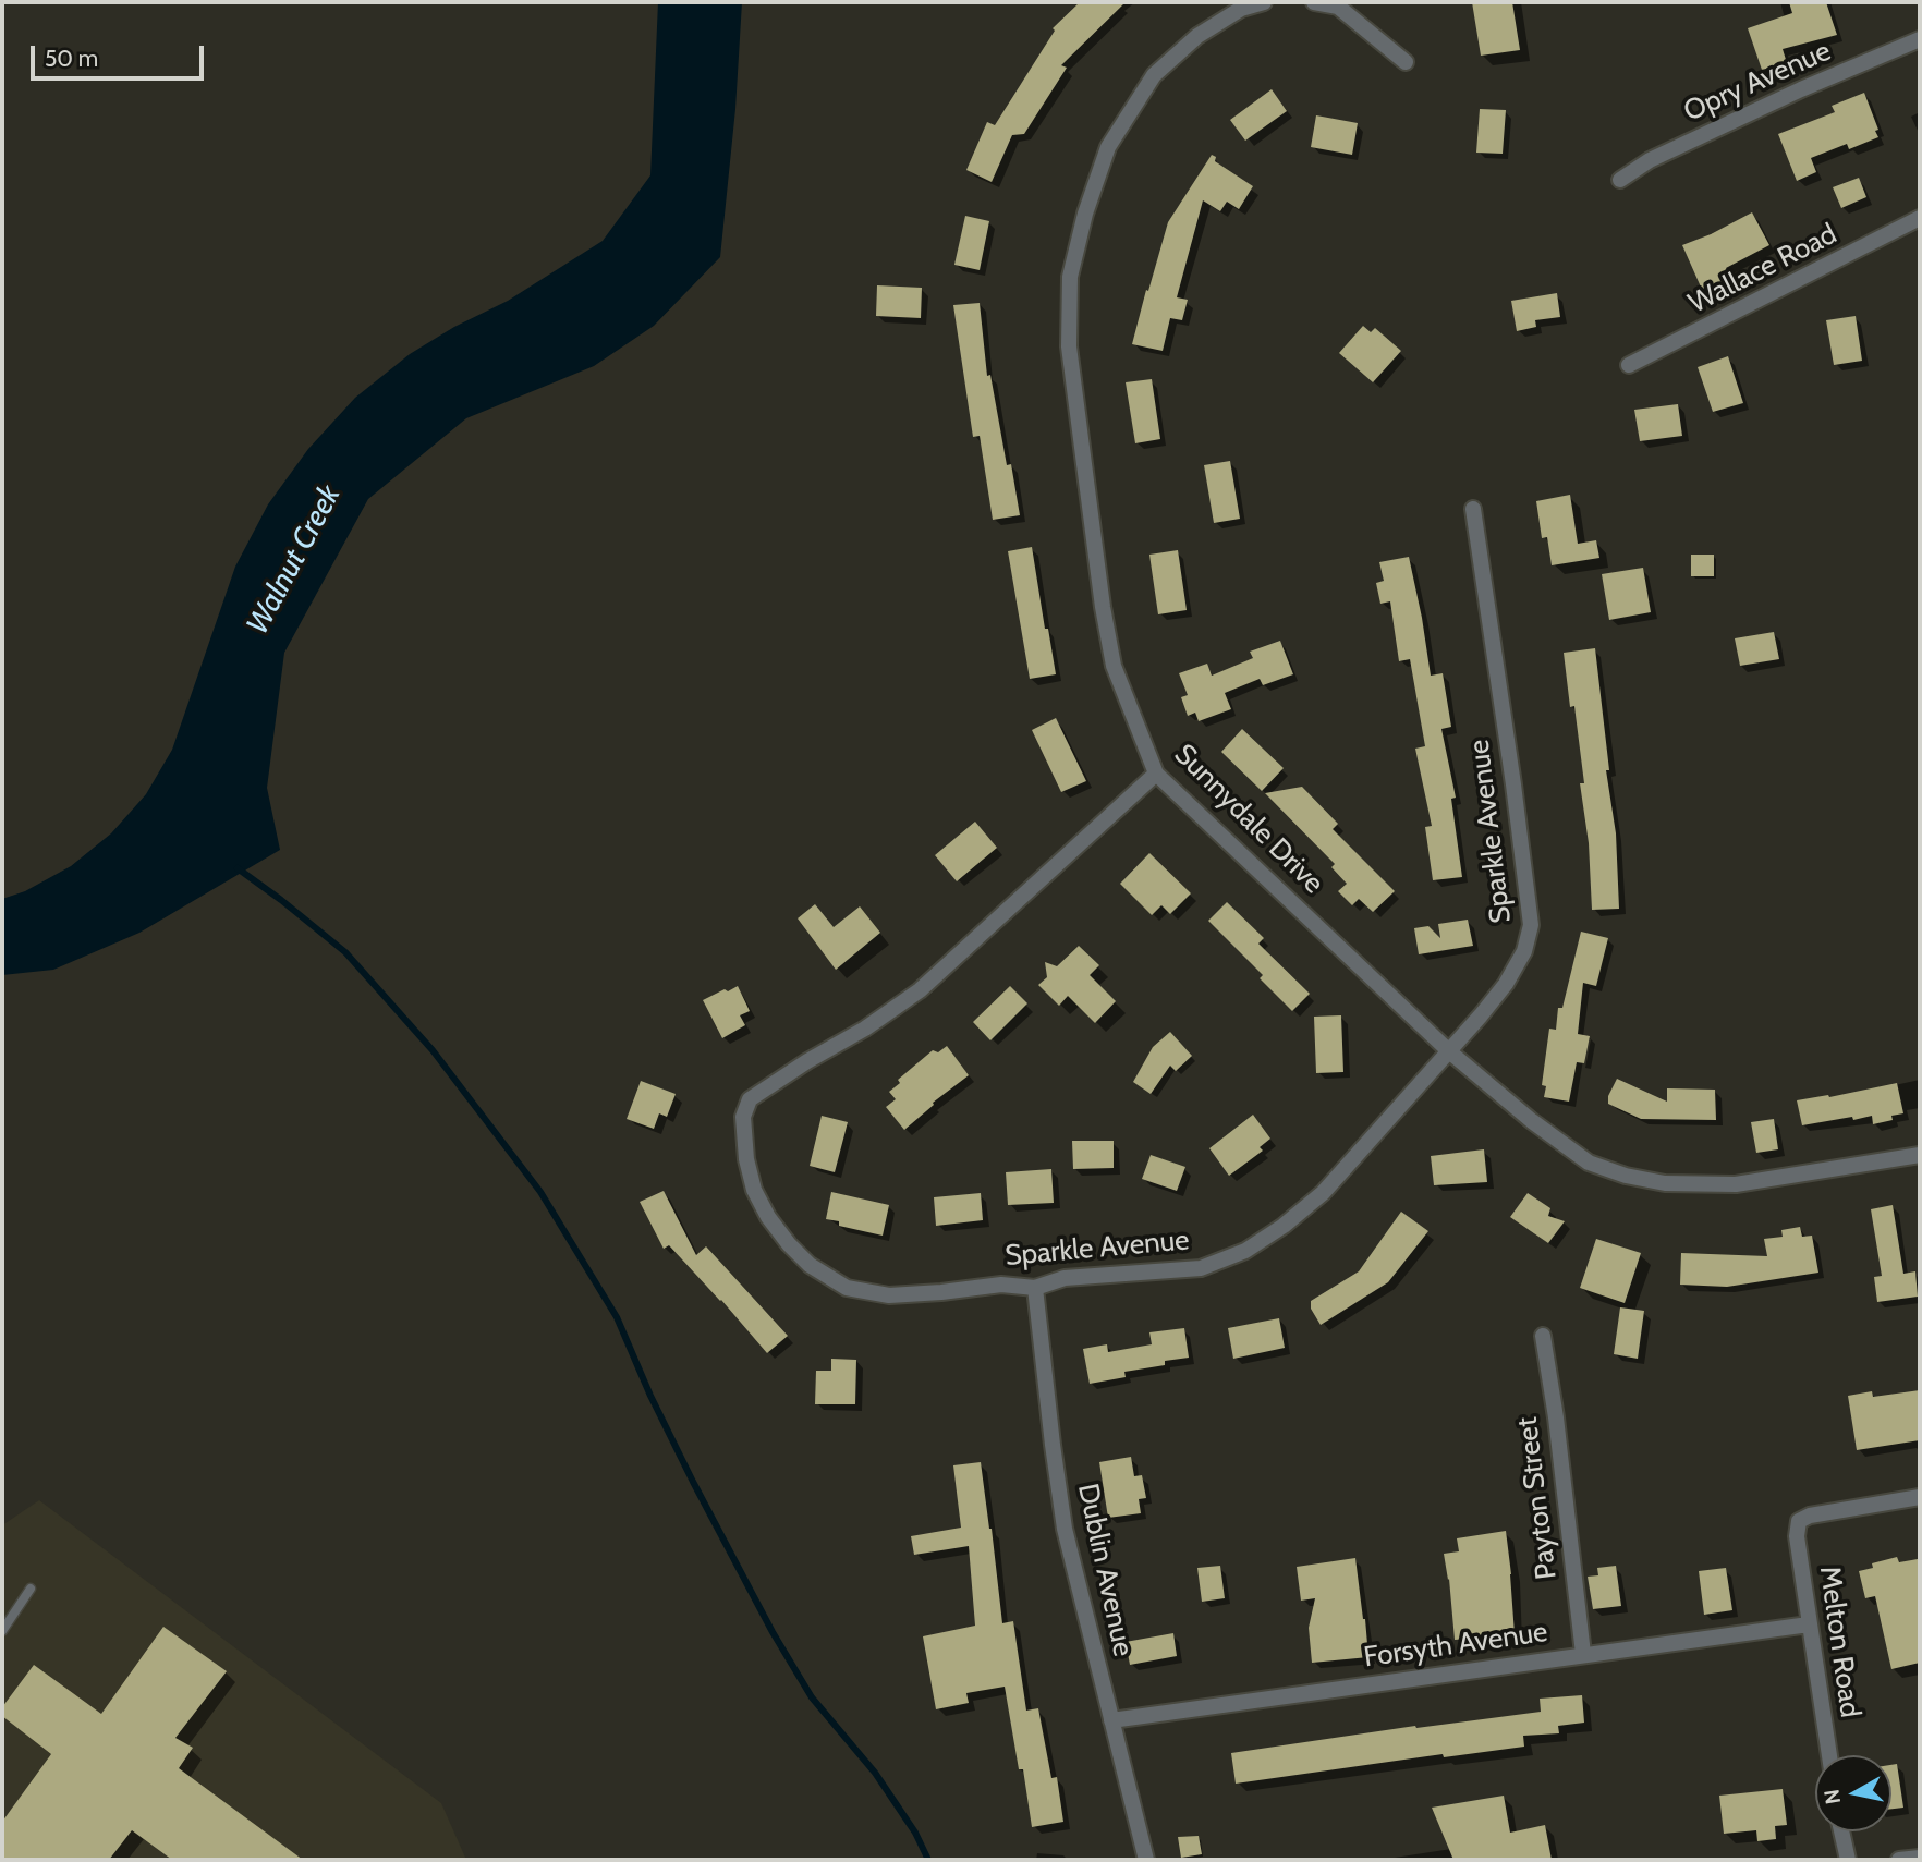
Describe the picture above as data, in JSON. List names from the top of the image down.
{
  "streets": {
    "street": [
      "Opry Avenue",
      "Wallace Road",
      "Sunnydale Drive",
      "Sparkle Avenue",
      "Payton Street",
      "Dublin Avenue",
      "Melton Road",
      "Forsyth Avenue"
    ]
  },
  "crossings": [
    ["Sunnydale Drive", "Sparkle Avenue"],
    ["Sparkle Avenue", "Dublin Avenue"],
    ["Payton Street", "Forsyth Avenue"],
    ["Dublin Avenue", "Forsyth Avenue"],
    ["Melton Road", "Forsyth Avenue"]
  ],
  "water": ["Walnut Creek"],
  "scale_bar": "50 m",
  "north": "left"
}
